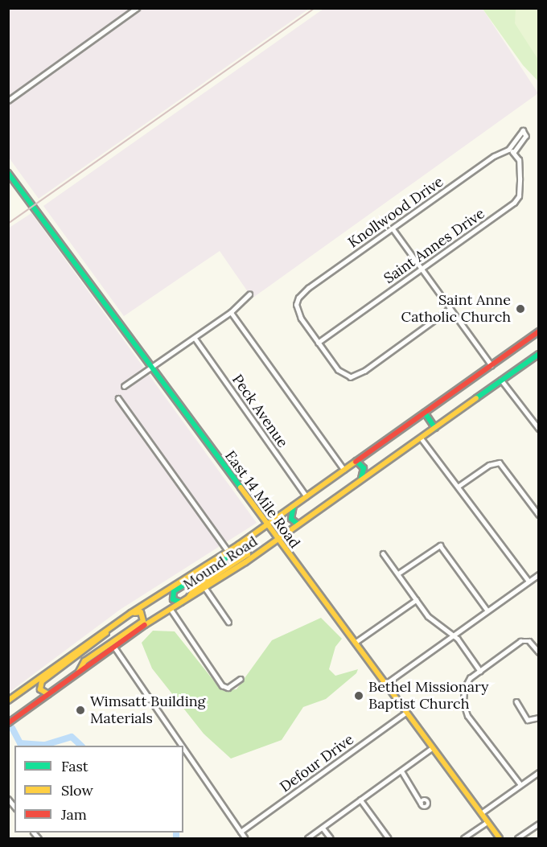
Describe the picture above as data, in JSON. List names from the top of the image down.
{
  "streets": {
    "main road": ["East 14 Mile Road", "Mound Road"],
    "street": [
      "Knollwood Drive",
      "Saint Annes Drive",
      "Peck Avenue",
      "Defour Drive"
    ]
  },
  "crossings": [
    ["Knollwood Drive", "Saint Annes Drive"],
    ["Peck Avenue", "Mound Road"],
    ["East 14 Mile Road", "Mound Road"],
    ["East 14 Mile Road", "Defour Drive"]
  ],
  "places": ["Saint Anne Catholic Church", "Bethel Missionary Baptist Church", "Wimsatt Building Materials"],
  "legend": ["Fast", "Slow", "Jam"]
}
